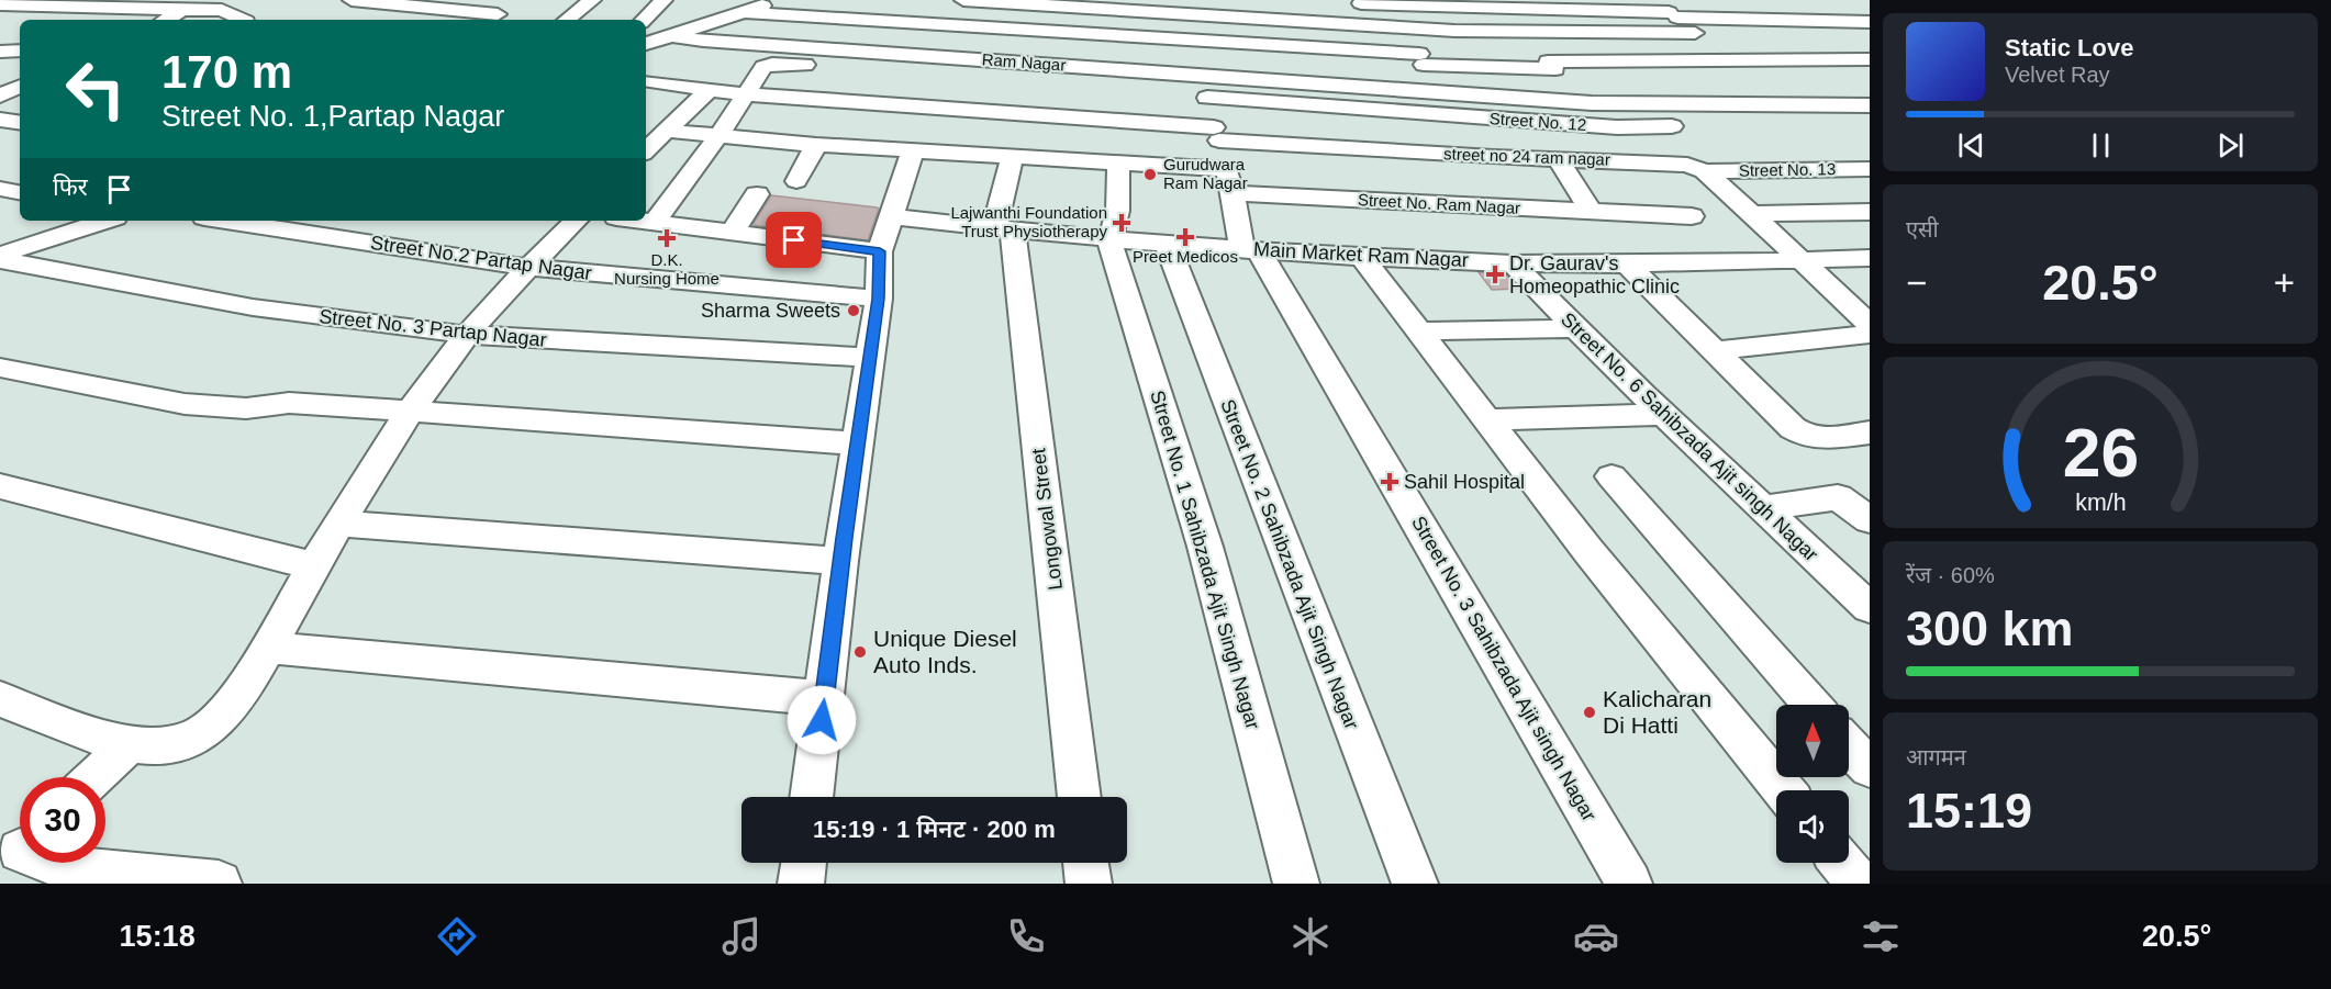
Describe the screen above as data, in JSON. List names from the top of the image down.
{
  "streets": {
    "street": [
      "Ram Nagar",
      "Street No. 12",
      "street no 24 ram nagar",
      "Street No. 13",
      "Street No. Ram Nagar",
      "Main Market Ram Nagar",
      "Street No.2 Partap Nagar",
      "Street No. 3 Partap Nagar",
      "Street No. 6 Sahibzada Ajit singh Nagar",
      "Longowal Street",
      "Street No. 1 Sahibzada Ajit Singh Nagar",
      "Street No. 2 Sahibzada Ajit Singh Nagar",
      "Street No. 3 Sahibzada Ajit singh Nagar"
    ]
  },
  "crossings": [
    ["street no 24 ram nagar", "Street No. 13"],
    ["street no 24 ram nagar", "Main Market Ram Nagar"],
    ["Street No. Ram Nagar", "Main Market Ram Nagar"],
    ["Main Market Ram Nagar", "Street No. 6 Sahibzada Ajit singh Nagar"],
    ["Main Market Ram Nagar", "Longowal Street"],
    ["Main Market Ram Nagar", "Street No. 1 Sahibzada Ajit Singh Nagar"],
    ["Main Market Ram Nagar", "Street No. 2 Sahibzada Ajit Singh Nagar"],
    ["Main Market Ram Nagar", "Street No. 3 Sahibzada Ajit singh Nagar"]
  ],
  "places": {
    "other": [
      "Gurudwara Ram Nagar",
      "Sharma Sweets",
      "Unique Diesel Auto Inds.",
      "Kalicharan Di Hatti"
    ],
    "health": [
      "Lajwanthi Foundation Trust Physiotherapy",
      "Preet Medicos",
      "D.K. Nursing Home",
      "Dr. Gaurav's Homeopathic Clinic",
      "Sahil Hospital"
    ]
  },
  "north": "top",
  "page": {
    "turn": ["170 m", "Street No. 1,Partap Nagar"],
    "song": ["Static Love", "Velvet Ray"],
    "then": "फिर",
    "tile": [
      "एसी",
      ["रेंज · 60%", "300 km"],
      ["आगमन", "15:19"]
    ],
    "heat": ["−", "20.5°", "+"],
    "limit": "30",
    "trip": "15:19 · 1 मिनट · 200 m",
    "tabs": ["15:18", "20.5°"],
    "gauge": ["26", "km/h"]
  }
}
